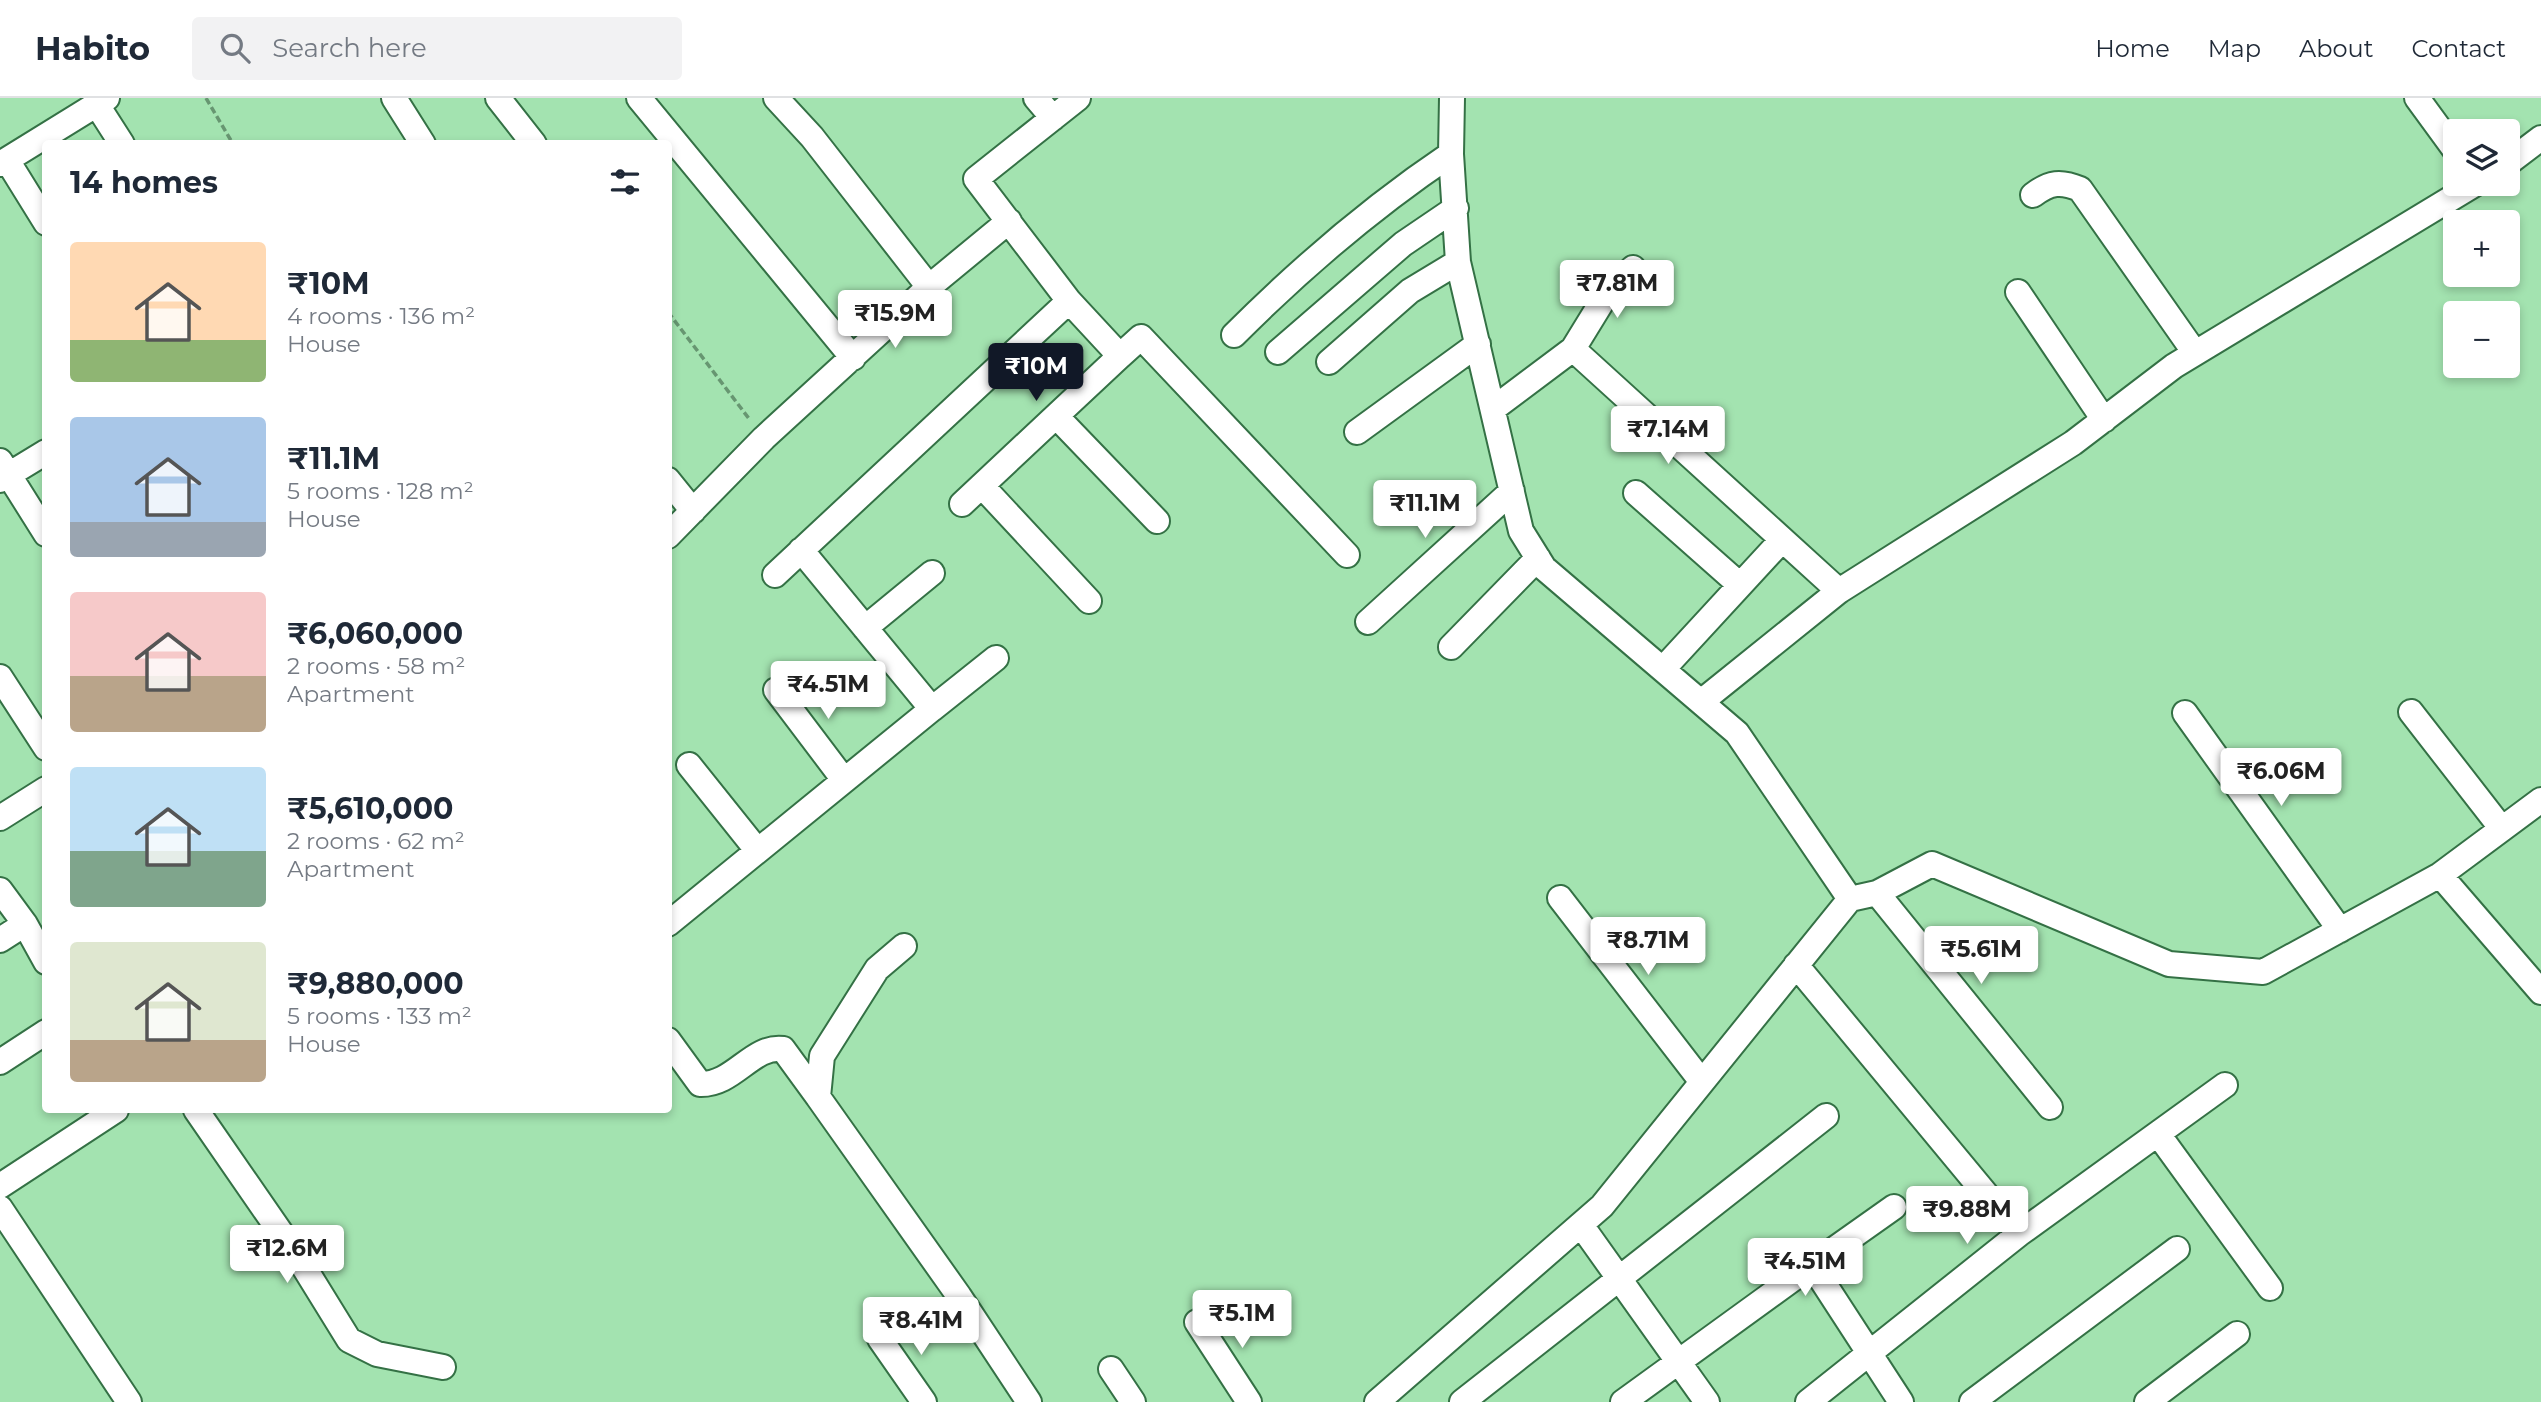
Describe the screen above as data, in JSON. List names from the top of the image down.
{
  "page": {
    "header": "Habito",
    "search": "Search here",
    "nav": [
      "Home",
      "Map",
      "About",
      "Contact"
    ],
    "map_buttons": ["+", "−"],
    "heading": "14 homes",
    "list": [
      {
        "name": "₹10M",
        "note": "4 rooms · 136 m² · House"
      },
      {
        "name": "₹11.1M",
        "note": "5 rooms · 128 m² · House"
      },
      {
        "name": "₹6,060,000",
        "note": "2 rooms · 58 m² · Apartment"
      },
      {
        "name": "₹5,610,000",
        "note": "2 rooms · 62 m² · Apartment"
      },
      {
        "name": "₹9,880,000",
        "note": "5 rooms · 133 m² · House"
      }
    ],
    "price": [
      "₹7.81M",
      "₹15.9M",
      "₹10M",
      "₹7.14M",
      "₹11.1M",
      "₹4.51M",
      "₹6.06M",
      "₹8.71M",
      "₹5.61M",
      "₹9.88M",
      "₹12.6M",
      "₹4.51M",
      "₹5.1M",
      "₹8.41M"
    ]
  }
}
